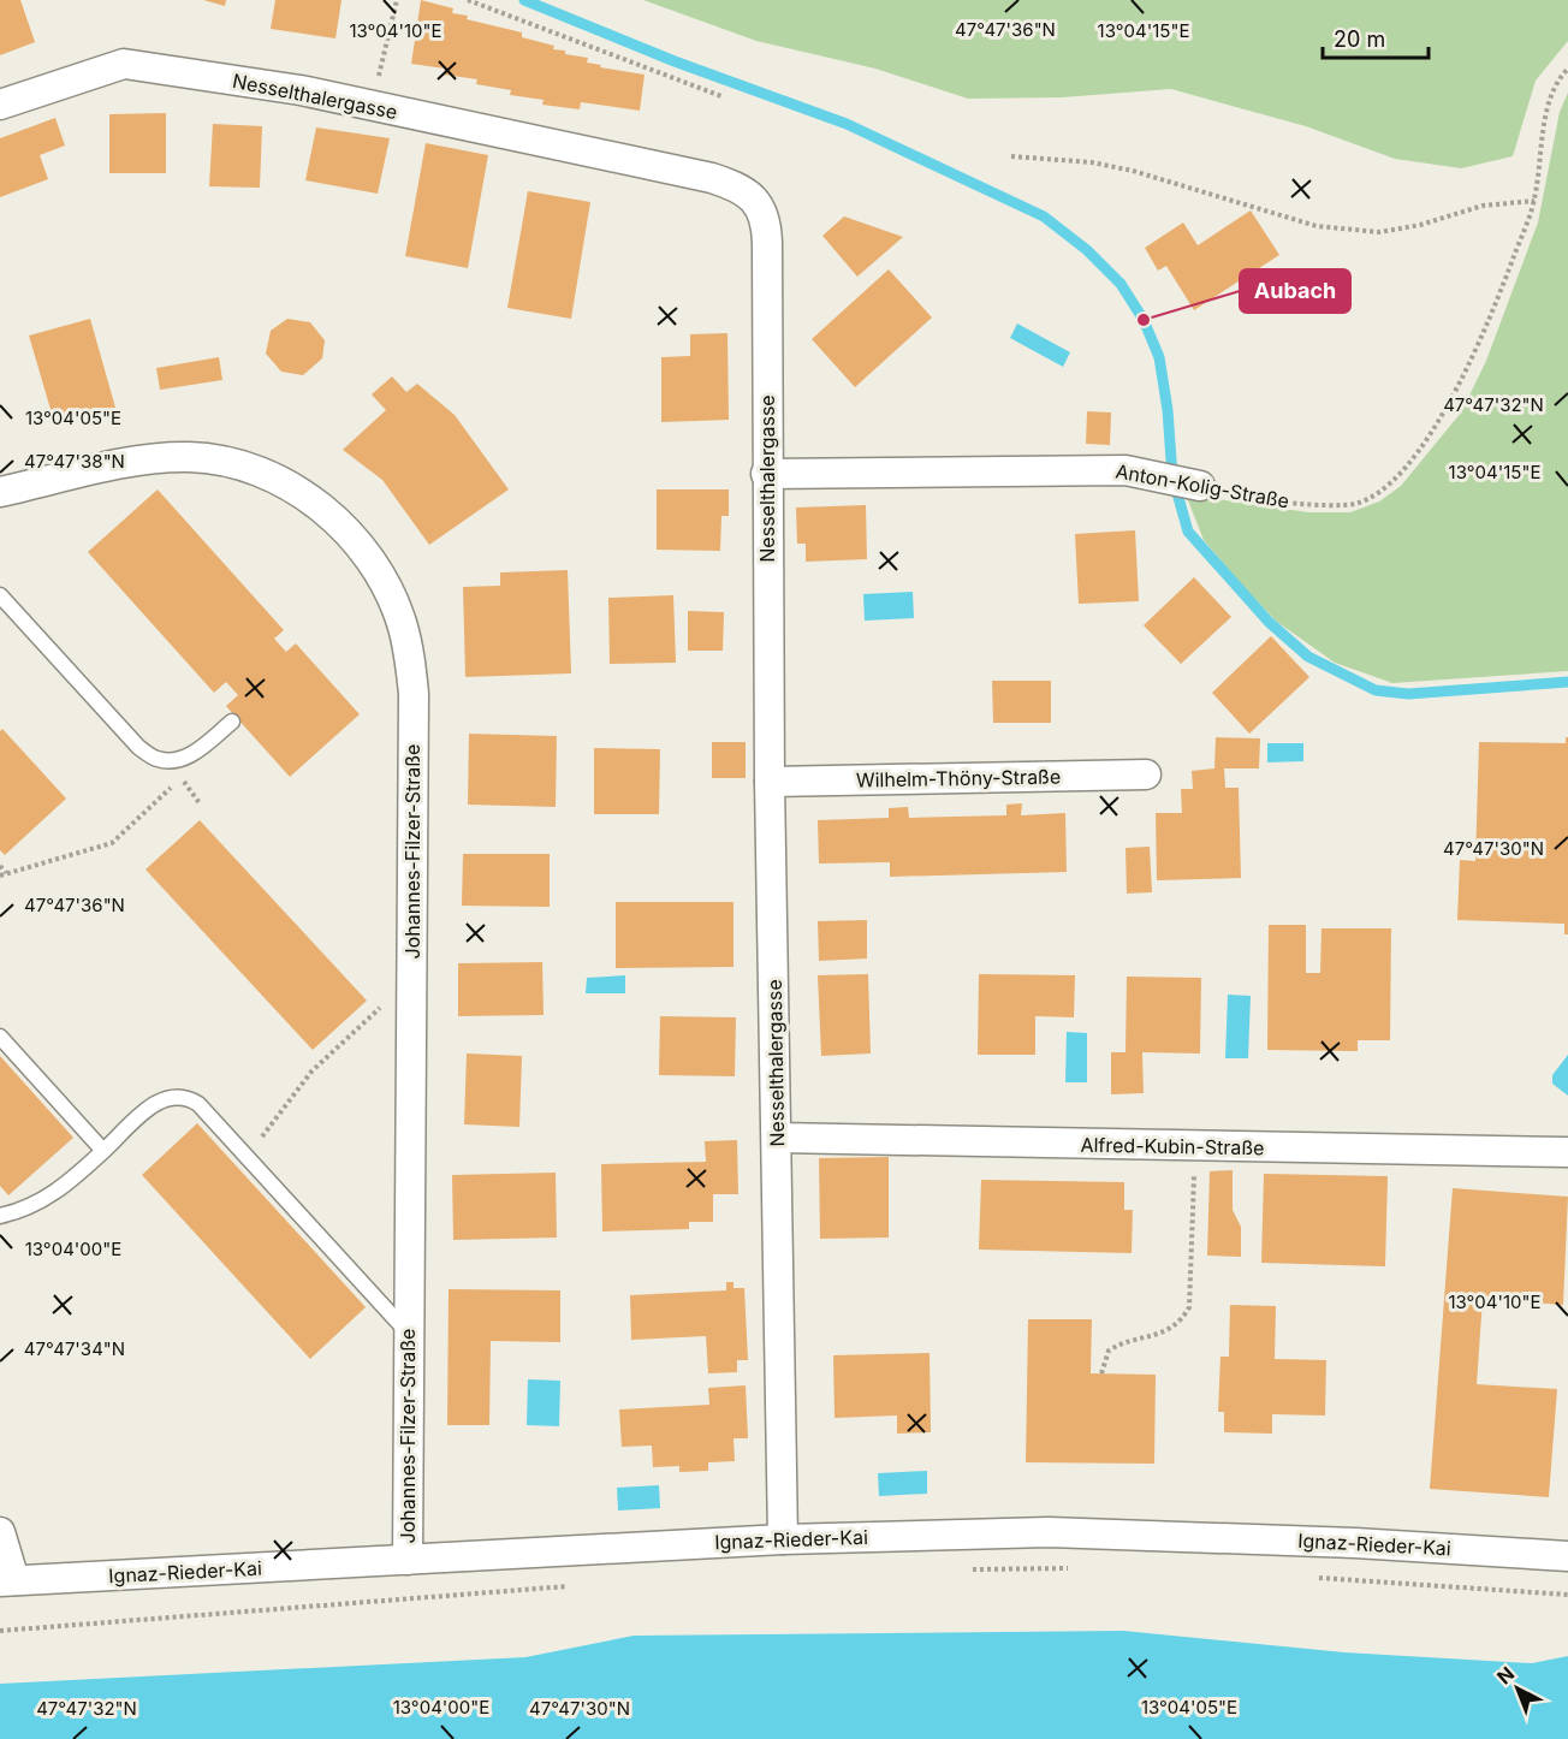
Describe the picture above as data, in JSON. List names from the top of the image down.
{
  "streets": {
    "street": [
      "Nesselthalergasse",
      "Anton-Kolig-Straße",
      "Wilhelm-Thöny-Straße",
      "Johannes-Filzer-Straße",
      "Alfred-Kubin-Straße",
      "Ignaz-Rieder-Kai"
    ]
  },
  "crossings": [
    ["Nesselthalergasse", "Anton-Kolig-Straße"],
    ["Nesselthalergasse", "Wilhelm-Thöny-Straße"],
    ["Nesselthalergasse", "Alfred-Kubin-Straße"],
    ["Nesselthalergasse", "Ignaz-Rieder-Kai"],
    ["Johannes-Filzer-Straße", "Ignaz-Rieder-Kai"]
  ],
  "places": ["Aubach"],
  "scale_bar": "20 m",
  "north": "top left",
  "coordinates": [
    "47°47'36\"N",
    "13°04'15\"E",
    "13°04'10\"E",
    "47°47'32\"N",
    "13°04'05\"E",
    "47°47'38\"N",
    "47°47'30\"N",
    "13°04'00\"E",
    "47°47'34\"N"
  ]
}
